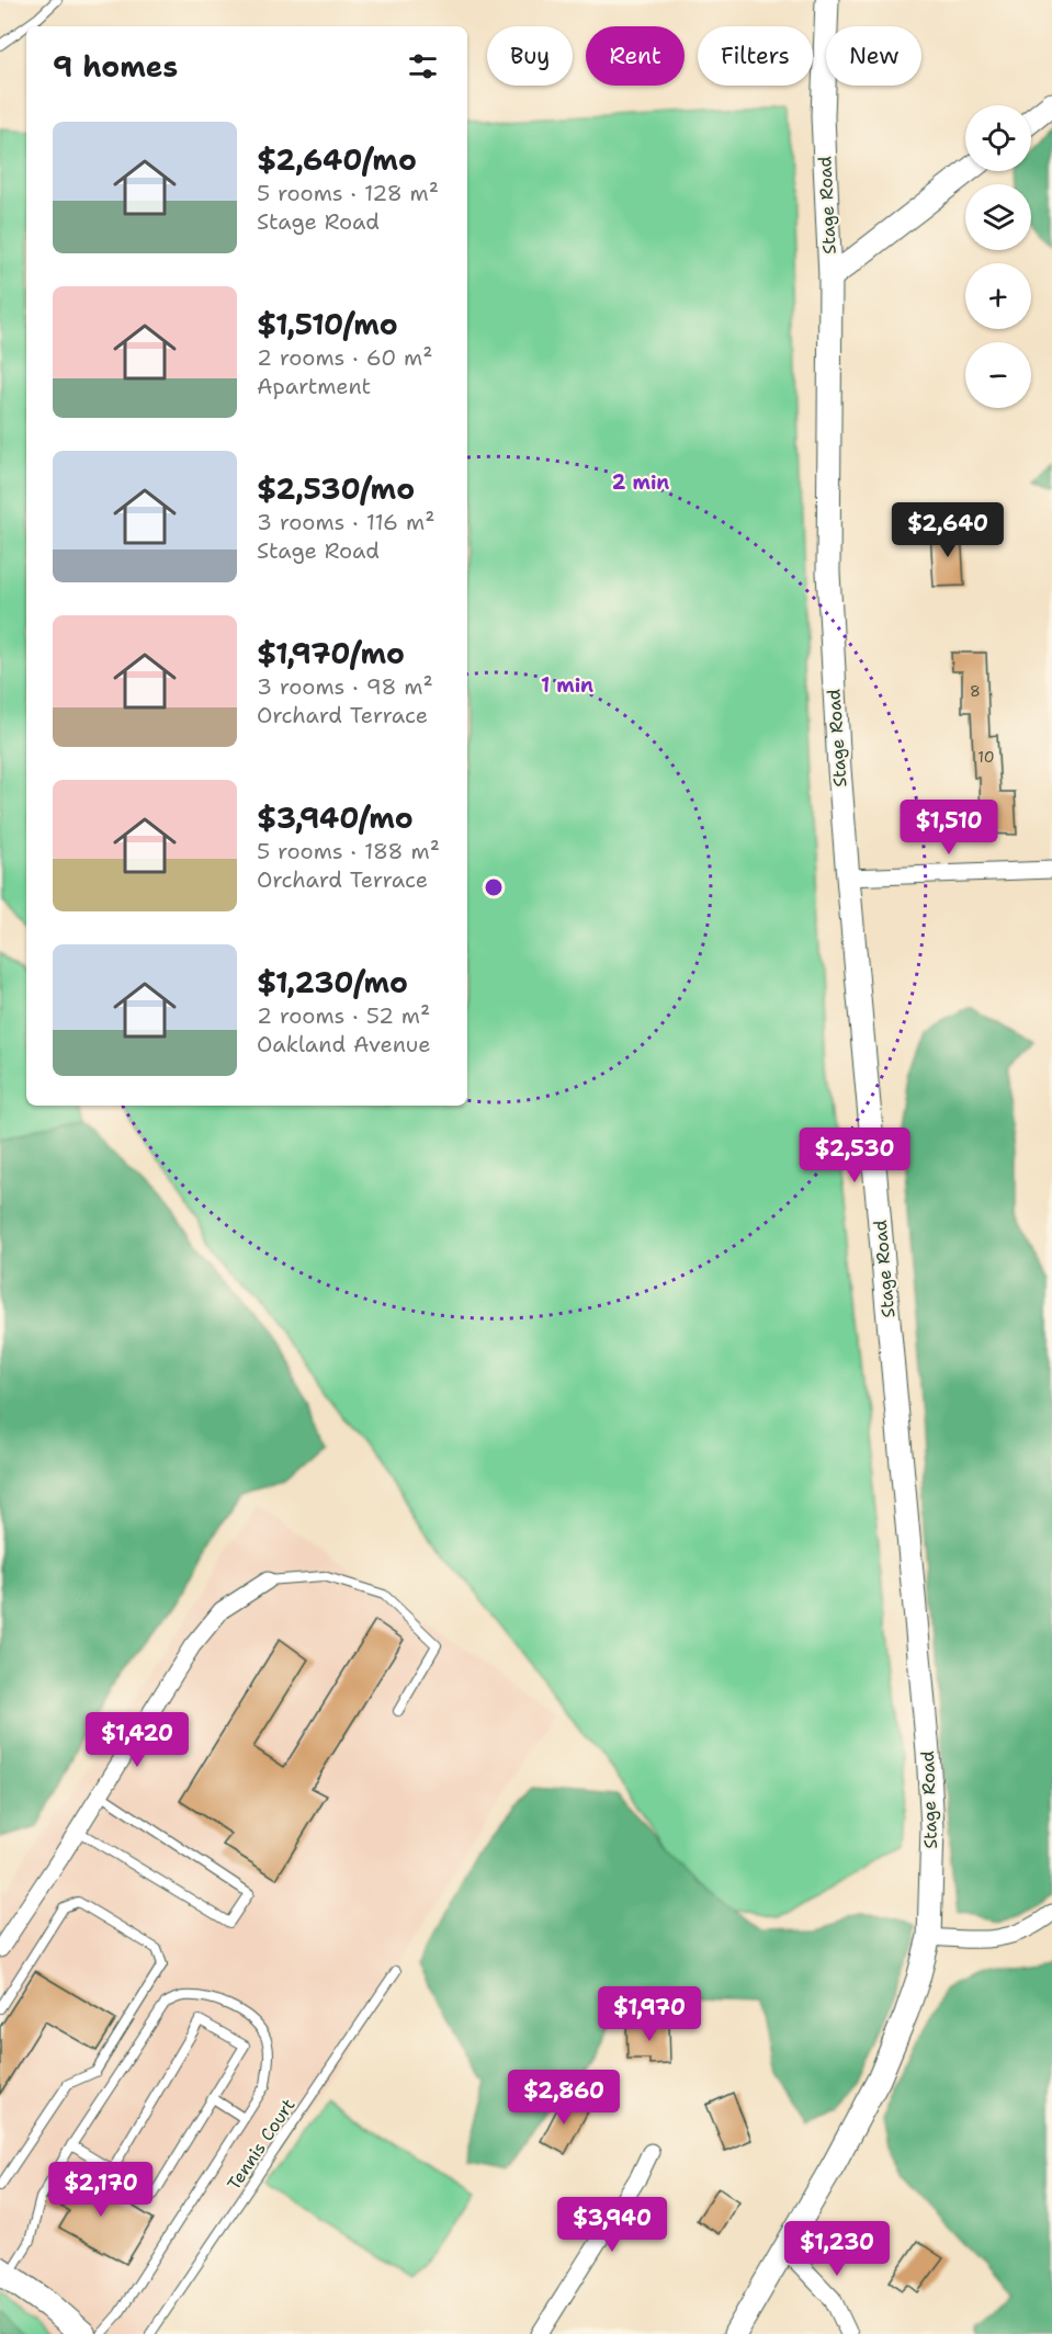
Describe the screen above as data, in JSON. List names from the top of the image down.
{
  "streets": {
    "street": ["Stage Road"],
    "lane": ["Tennis Court"]
  },
  "house_numbers": ["8", "10"],
  "page": {
    "chip": [
      "Buy",
      "Rent",
      "Filters",
      "New"
    ],
    "heading": "9 homes",
    "map_buttons": ["+", "−"],
    "list": [
      {
        "name": "$2,640/mo",
        "note": "5 rooms · 128 m² · Stage Road"
      },
      {
        "name": "$1,510/mo",
        "note": "2 rooms · 60 m² · Apartment"
      },
      {
        "name": "$2,530/mo",
        "note": "3 rooms · 116 m² · Stage Road"
      },
      {
        "name": "$1,970/mo",
        "note": "3 rooms · 98 m² · Orchard Terrace"
      },
      {
        "name": "$3,940/mo",
        "note": "5 rooms · 188 m² · Orchard Terrace"
      },
      {
        "name": "$1,230/mo",
        "note": "2 rooms · 52 m² · Oakland Avenue"
      }
    ],
    "price": [
      "$2,640",
      "$1,510",
      "$2,530",
      "$1,420",
      "$1,970",
      "$2,860",
      "$2,170",
      "$3,940",
      "$1,230"
    ]
  },
  "rings": ["2 min", "1 min"]
}
